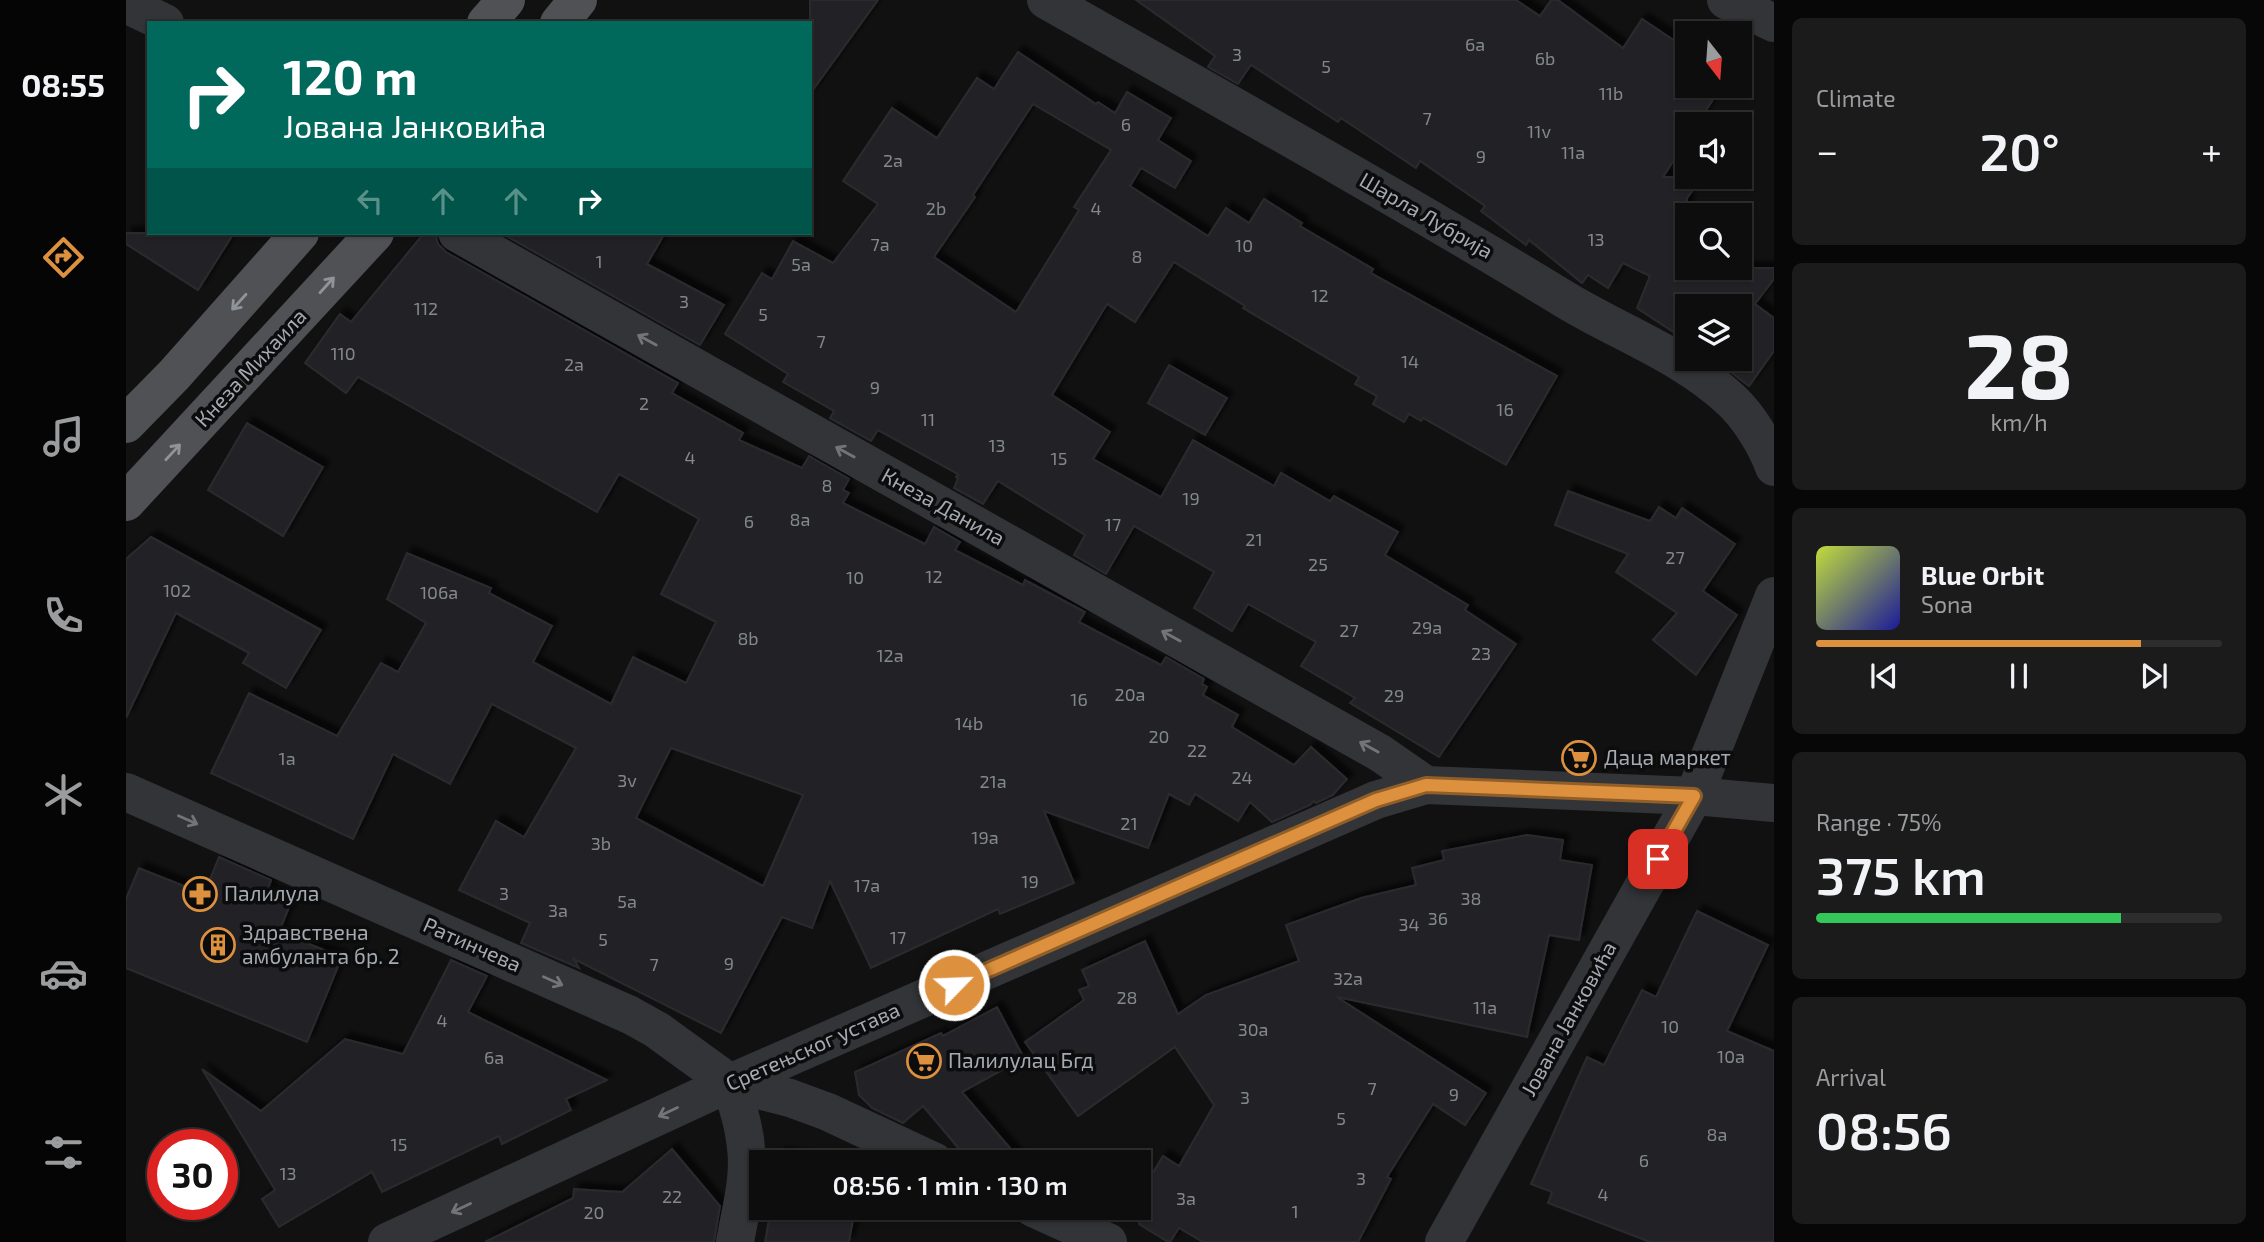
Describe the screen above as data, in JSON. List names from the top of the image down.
{
  "streets": {
    "main road": ["Кнеза Михаила"],
    "street": [
      "Шарла Лубрија",
      "Кнеза Данила",
      "Ратинчева",
      "Јована Јанковића",
      "Сретењског устава"
    ]
  },
  "crossings": [
    ["Кнеза Данила", "Сретењског устава"],
    ["Ратинчева", "Сретењског устава"],
    ["Јована Јанковића", "Сретењског устава"]
  ],
  "one_way": ["Кнеза Данила", "Ратинчева"],
  "places": {
    "supermarket": ["Даца маркет", "Палилулац Бгд"],
    "pharmacy": ["Палилула"],
    "building": ["Здравствена амбуланта бр. 2"]
  },
  "house_numbers": [
    "6a",
    "3",
    "6b",
    "5",
    "11b",
    "7",
    "6",
    "11v",
    "11a",
    "9",
    "2a",
    "2b",
    "4",
    "13",
    "7a",
    "10",
    "8",
    "1",
    "5a",
    "12",
    "3",
    "112",
    "5",
    "7",
    "110",
    "14",
    "2a",
    "9",
    "2",
    "16",
    "11",
    "13",
    "4",
    "15",
    "8",
    "19",
    "8a",
    "6",
    "17",
    "21",
    "27",
    "25",
    "12",
    "10",
    "102",
    "106a",
    "29a",
    "27",
    "8b",
    "23",
    "12a",
    "20a",
    "29",
    "16",
    "14b",
    "20",
    "22",
    "1a",
    "24",
    "3v",
    "21a",
    "21",
    "19a",
    "3b",
    "19",
    "17a",
    "3",
    "38",
    "5a",
    "3a",
    "36",
    "34",
    "17",
    "5",
    "9",
    "7",
    "32a",
    "28",
    "11a",
    "4",
    "10",
    "30a",
    "10a",
    "6a",
    "7",
    "9",
    "3",
    "5",
    "8a",
    "15",
    "6",
    "13",
    "3",
    "4",
    "22",
    "3a",
    "1",
    "20"
  ],
  "north": "bottom",
  "page": {
    "tabs": "08:55",
    "tile": [
      "Climate",
      ["28", "km/h"],
      ["Range · 75%", "375 km"],
      ["Arrival", "08:56"]
    ],
    "turn": ["120 m", "Јована Јанковића"],
    "heat": ["−", "20°", "+"],
    "song": ["Blue Orbit", "Sona"],
    "limit": "30",
    "trip": "08:56 · 1 min · 130 m"
  }
}
